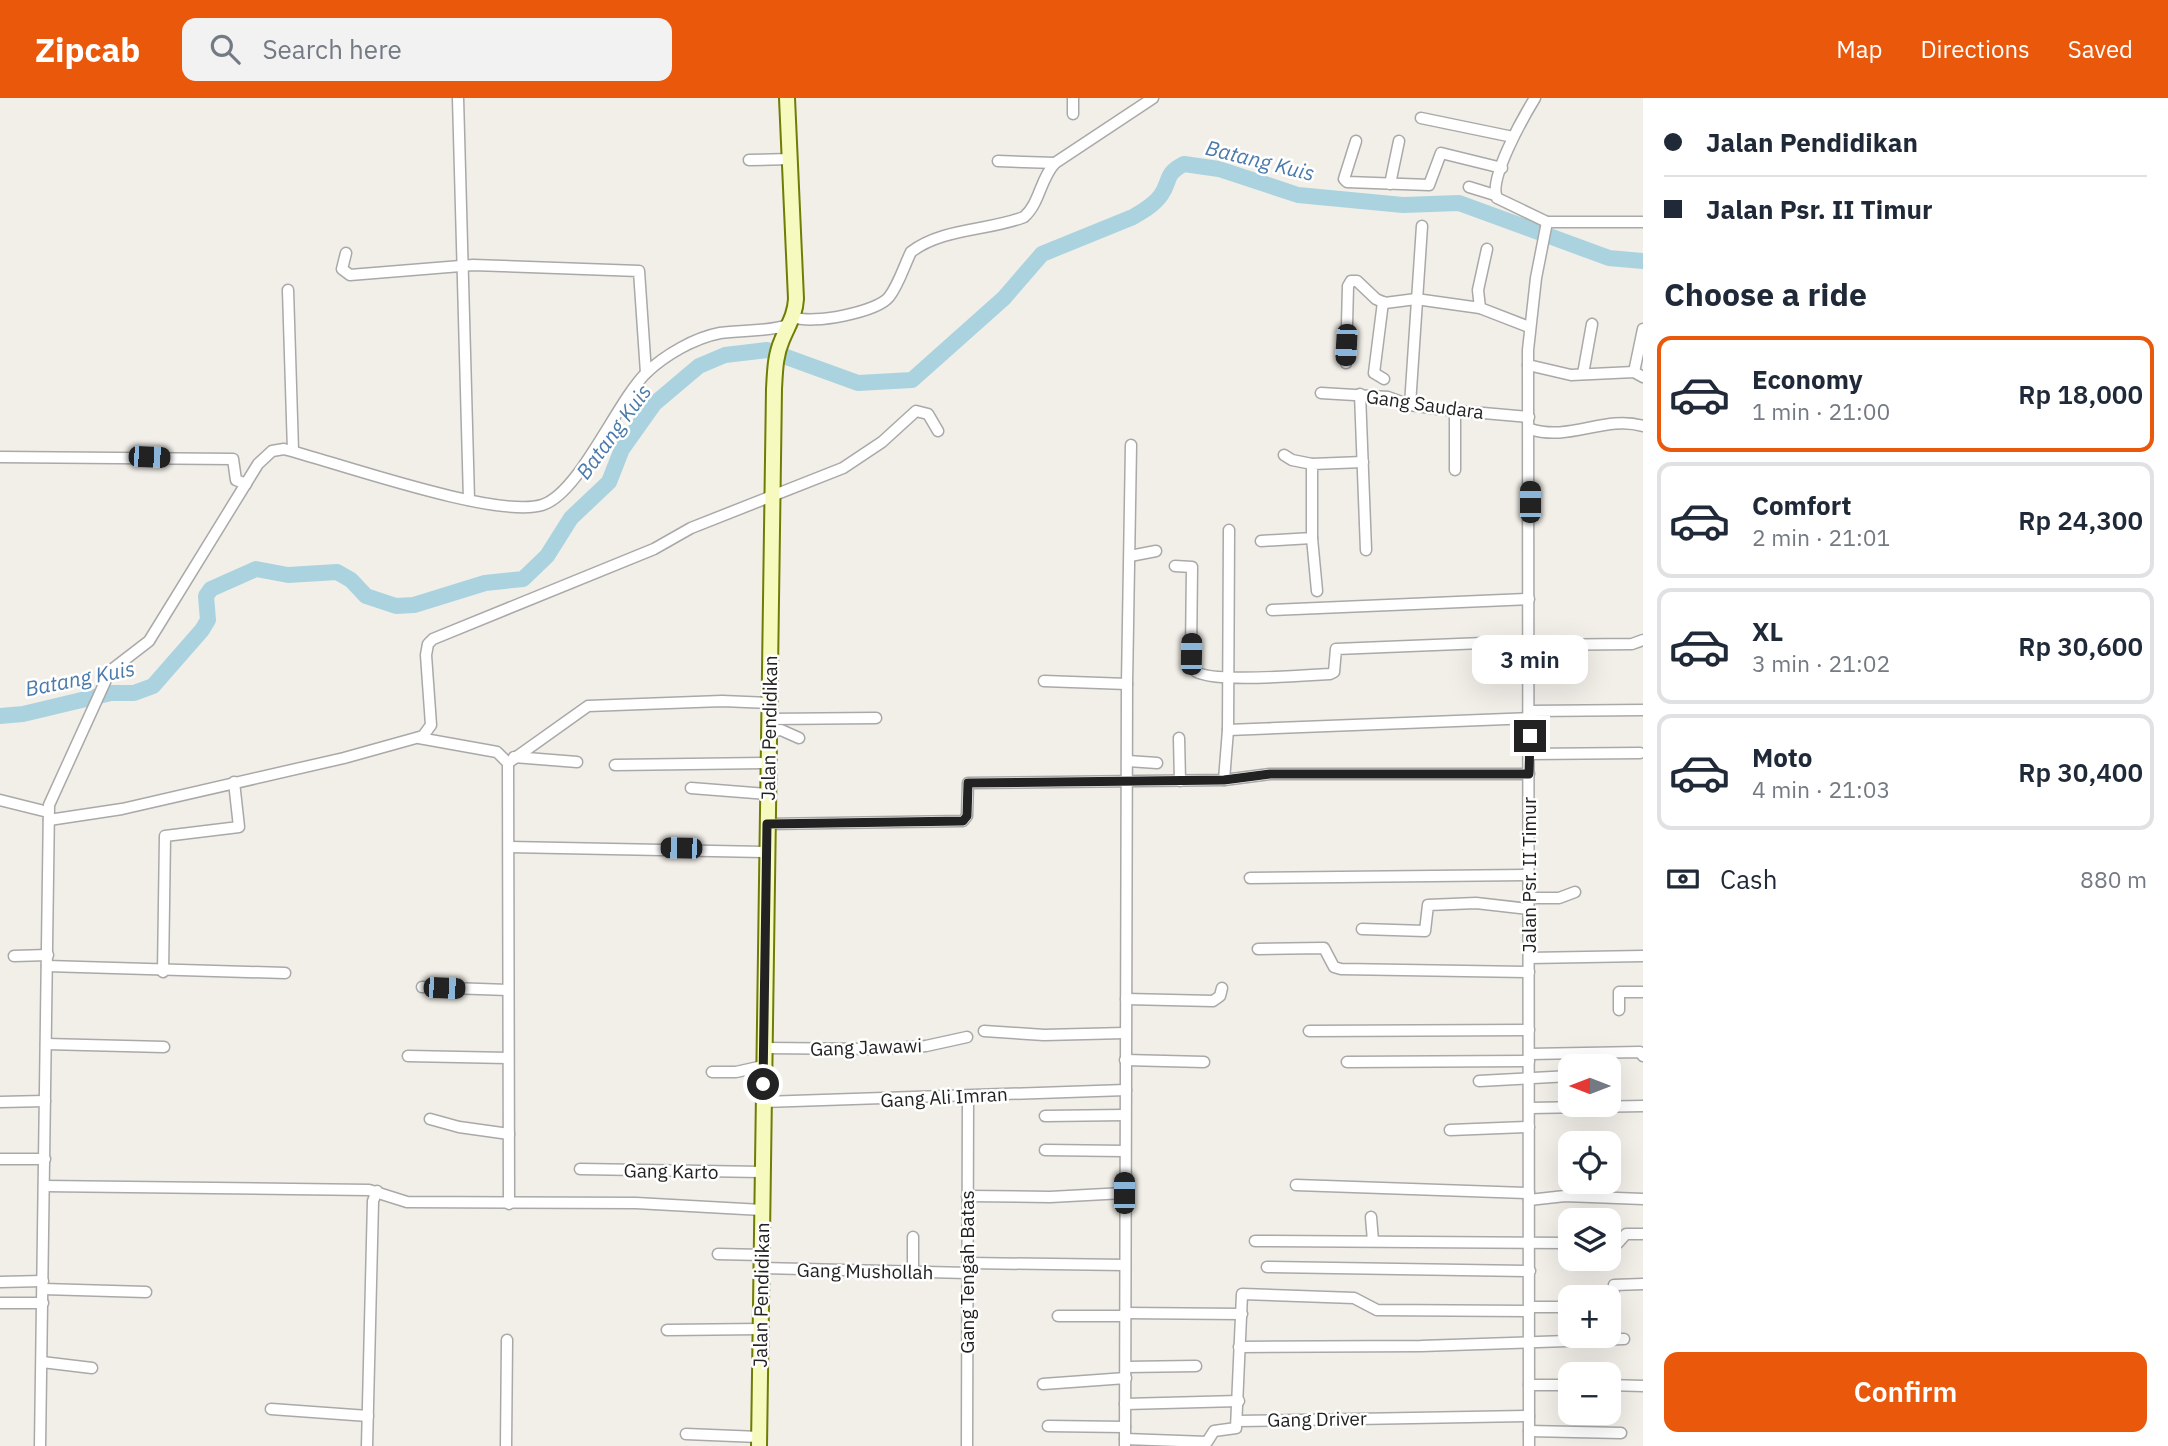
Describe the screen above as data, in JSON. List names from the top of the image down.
{
  "streets": {
    "main road": ["Jalan Pendidikan"],
    "street": [
      "Gang Saudara",
      "Jalan Psr. II Timur",
      "Gang Jawawi",
      "Gang Ali Imran",
      "Gang Karto",
      "Gang Mushollah",
      "Gang Tengah Batas",
      "Gang Driver"
    ]
  },
  "crossings": [
    ["Gang Saudara", "Jalan Psr. II Timur"],
    ["Jalan Pendidikan", "Gang Jawawi"],
    ["Jalan Pendidikan", "Gang Ali Imran"],
    ["Jalan Pendidikan", "Gang Karto"],
    ["Jalan Pendidikan", "Gang Mushollah"],
    ["Jalan Psr. II Timur", "Gang Driver"],
    ["Gang Ali Imran", "Gang Tengah Batas"],
    ["Gang Mushollah", "Gang Tengah Batas"]
  ],
  "water": ["Batang Kuis"],
  "north": "left",
  "page": {
    "header": "Zipcab",
    "search": "Search here",
    "nav": ["Map", "Directions", "Saved"],
    "banner": ["Jalan Pendidikan", "Jalan Psr. II Timur"],
    "heading": "Choose a ride",
    "list": [
      {
        "name": "Economy",
        "note": "1 min · 21:00",
        "value": "Rp 18,000"
      },
      {
        "name": "Comfort",
        "note": "2 min · 21:01",
        "value": "Rp 24,300"
      },
      {
        "name": "XL",
        "note": "3 min · 21:02",
        "value": "Rp 30,600"
      },
      {
        "name": "Moto",
        "note": "4 min · 21:03",
        "value": "Rp 30,400"
      }
    ],
    "bubble": "3 min",
    "pay": ["Cash", "880 m"],
    "map_buttons": ["+", "−"],
    "buttons": "Confirm"
  }
}
